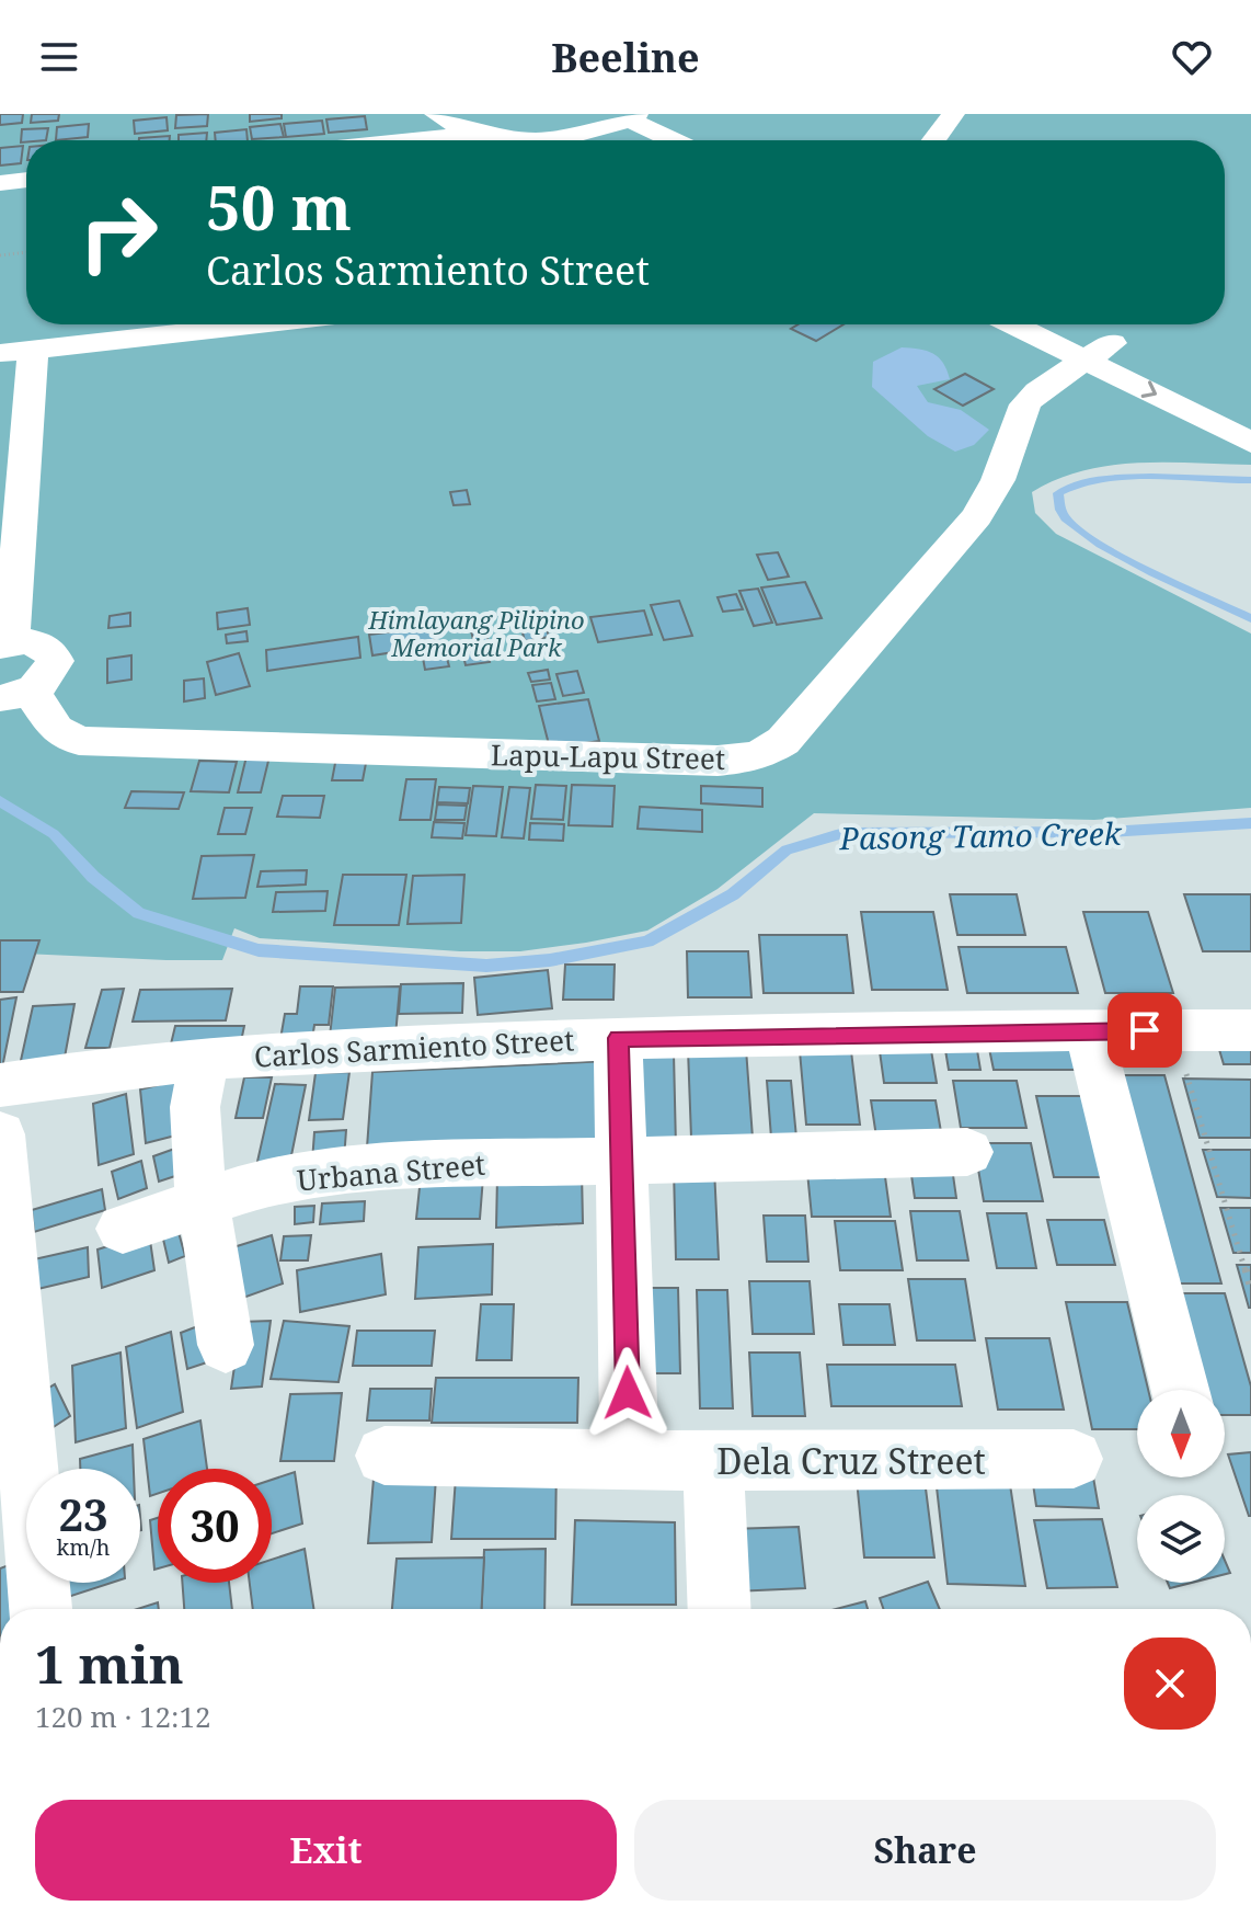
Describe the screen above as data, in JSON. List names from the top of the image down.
{
  "streets": {
    "street": [
      "Lapu-Lapu Street",
      "Carlos Sarmiento Street",
      "Urbana Street",
      "Dela Cruz Street"
    ]
  },
  "water": ["Pasong Tamo Creek"],
  "parks": ["Himlayang Pilipino Memorial Park"],
  "north": "bottom",
  "page": {
    "header": "Beeline",
    "turn": ["50 m", "Carlos Sarmiento Street"],
    "speed": "23 km/h",
    "limit": "30",
    "heading": ["1 min", "120 m · 12:12"],
    "buttons": ["Exit", "Share"]
  }
}
